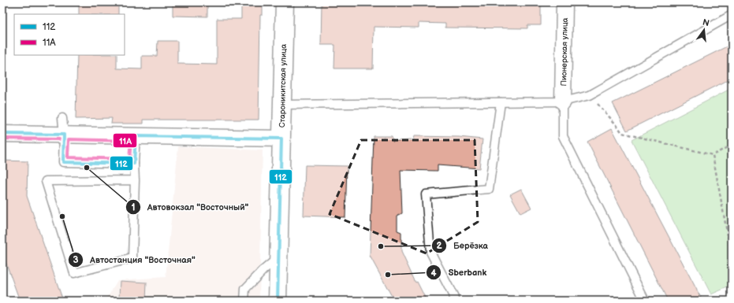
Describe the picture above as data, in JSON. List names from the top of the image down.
{
  "streets": {
    "main road": ["Староникитская улица"],
    "street": ["Пионерская улица"]
  },
  "places": [
    "Автовокзал \"Восточный\"",
    "Автостанция \"Восточная\"",
    "Берёзка",
    "Sberbank"
  ],
  "lines": ["transit line 112", "transit line 11А"],
  "legend": ["112", "11А"],
  "north": "top"
}
